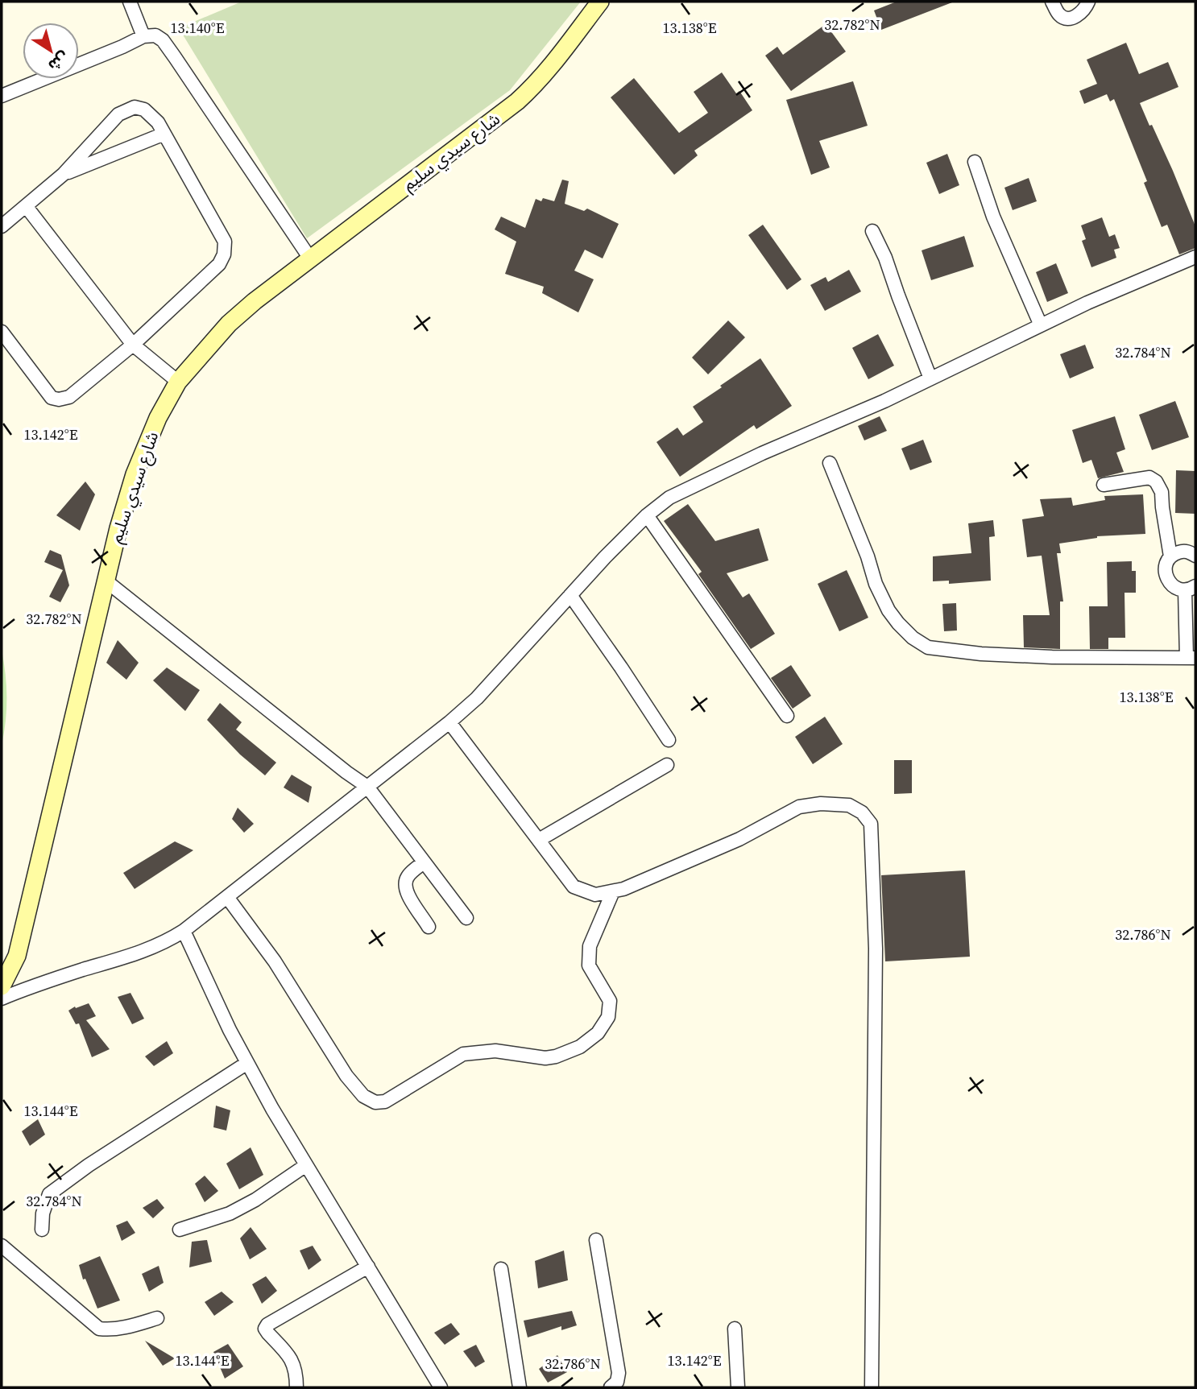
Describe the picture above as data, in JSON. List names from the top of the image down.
{
  "streets": {
    "main road": ["شارع سيدي سليم"]
  },
  "north": "bottom right",
  "coordinates": [
    "32.782°N",
    "13.140°E",
    "13.138°E",
    "32.784°N",
    "13.142°E",
    "32.786°N",
    "13.144°E"
  ]
}
